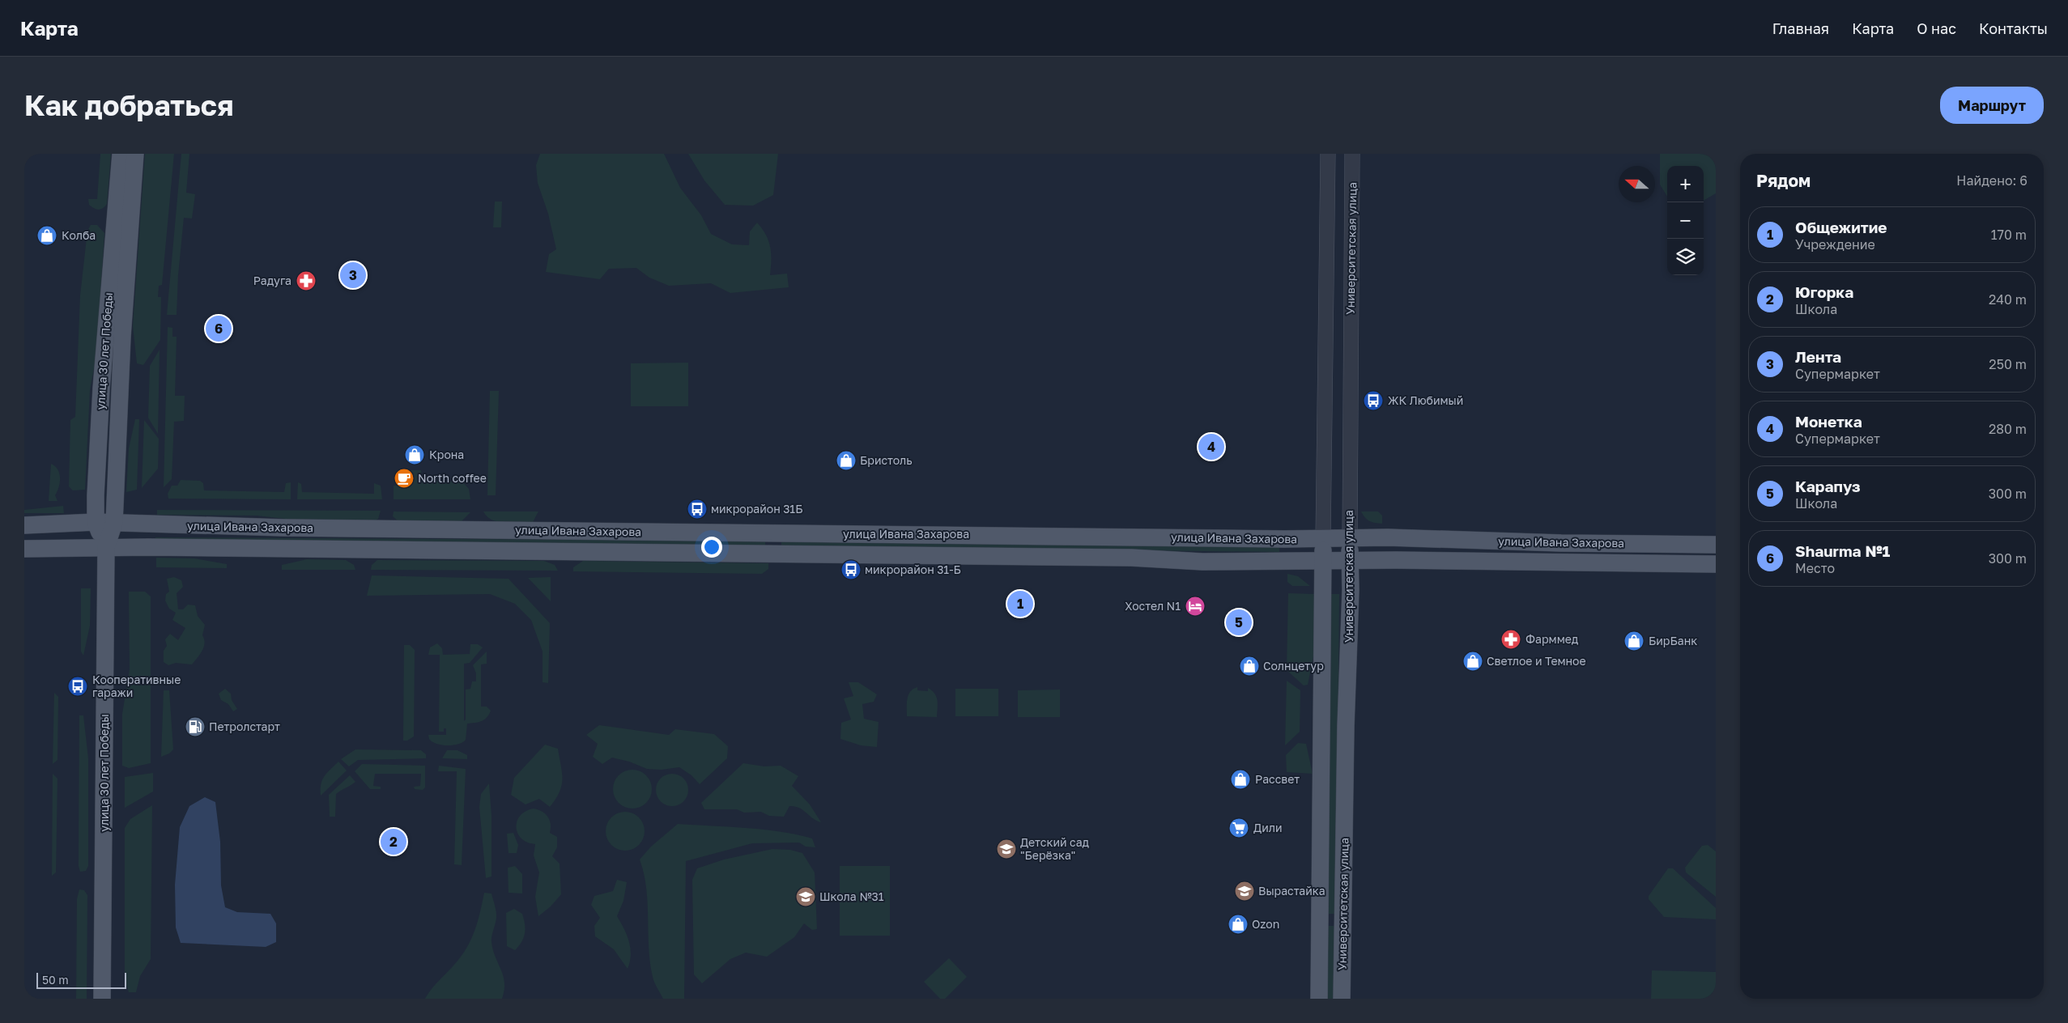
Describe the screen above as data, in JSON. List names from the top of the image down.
{
  "streets": {
    "main road": ["Университетская улица", "улица 30 лет Победы", "улица Ивана Захарова"]
  },
  "crossings": [
    ["Университетская улица", "улица Ивана Захарова"],
    ["улица 30 лет Победы", "улица Ивана Захарова"]
  ],
  "places": {
    "shop": [
      "Колба",
      "Крона",
      "Бристоль",
      "БирБанк",
      "Светлое и Темное",
      "Солнцетур",
      "Рассвет",
      "Ozon"
    ],
    "pharmacy": ["Радуга", "Фарммед"],
    "bus stop": [
      "ЖК Любимый",
      "микрорайон 31Б",
      "микрорайон 31-Б",
      "Кооперативные гаражи"
    ],
    "cafe": ["North coffee"],
    "hotel": ["Хостел N1"],
    "fuel station": ["Петролстарт"],
    "supermarket": ["Дили"],
    "school or university": ["Детский сад \"Берёзка\"", "Вырастайка", "Школа №31"]
  },
  "scale_bar": "50 m",
  "north": "left",
  "page": {
    "header": "Карта",
    "nav": [
      "Главная",
      "Карта",
      "О нас",
      "Контакты"
    ],
    "buttons": "Маршрут",
    "title": "Как добраться",
    "heading": ["Рядом", "Найдено: 6"],
    "map_buttons": ["+", "−"],
    "list": [
      {
        "mark": "1",
        "name": "Общежитие",
        "note": "Учреждение",
        "value": "170 m"
      },
      {
        "mark": "2",
        "name": "Югорка",
        "note": "Школа",
        "value": "240 m"
      },
      {
        "mark": "3",
        "name": "Лента",
        "note": "Супермаркет",
        "value": "250 m"
      },
      {
        "mark": "4",
        "name": "Монетка",
        "note": "Супермаркет",
        "value": "280 m"
      },
      {
        "mark": "5",
        "name": "Карапуз",
        "note": "Школа",
        "value": "300 m"
      },
      {
        "mark": "6",
        "name": "Shaurma №1",
        "note": "Место",
        "value": "300 m"
      }
    ],
    "pins": [
      "3",
      "6",
      "4",
      "1",
      "5",
      "2"
    ],
    "scale": "50 m"
  }
}
